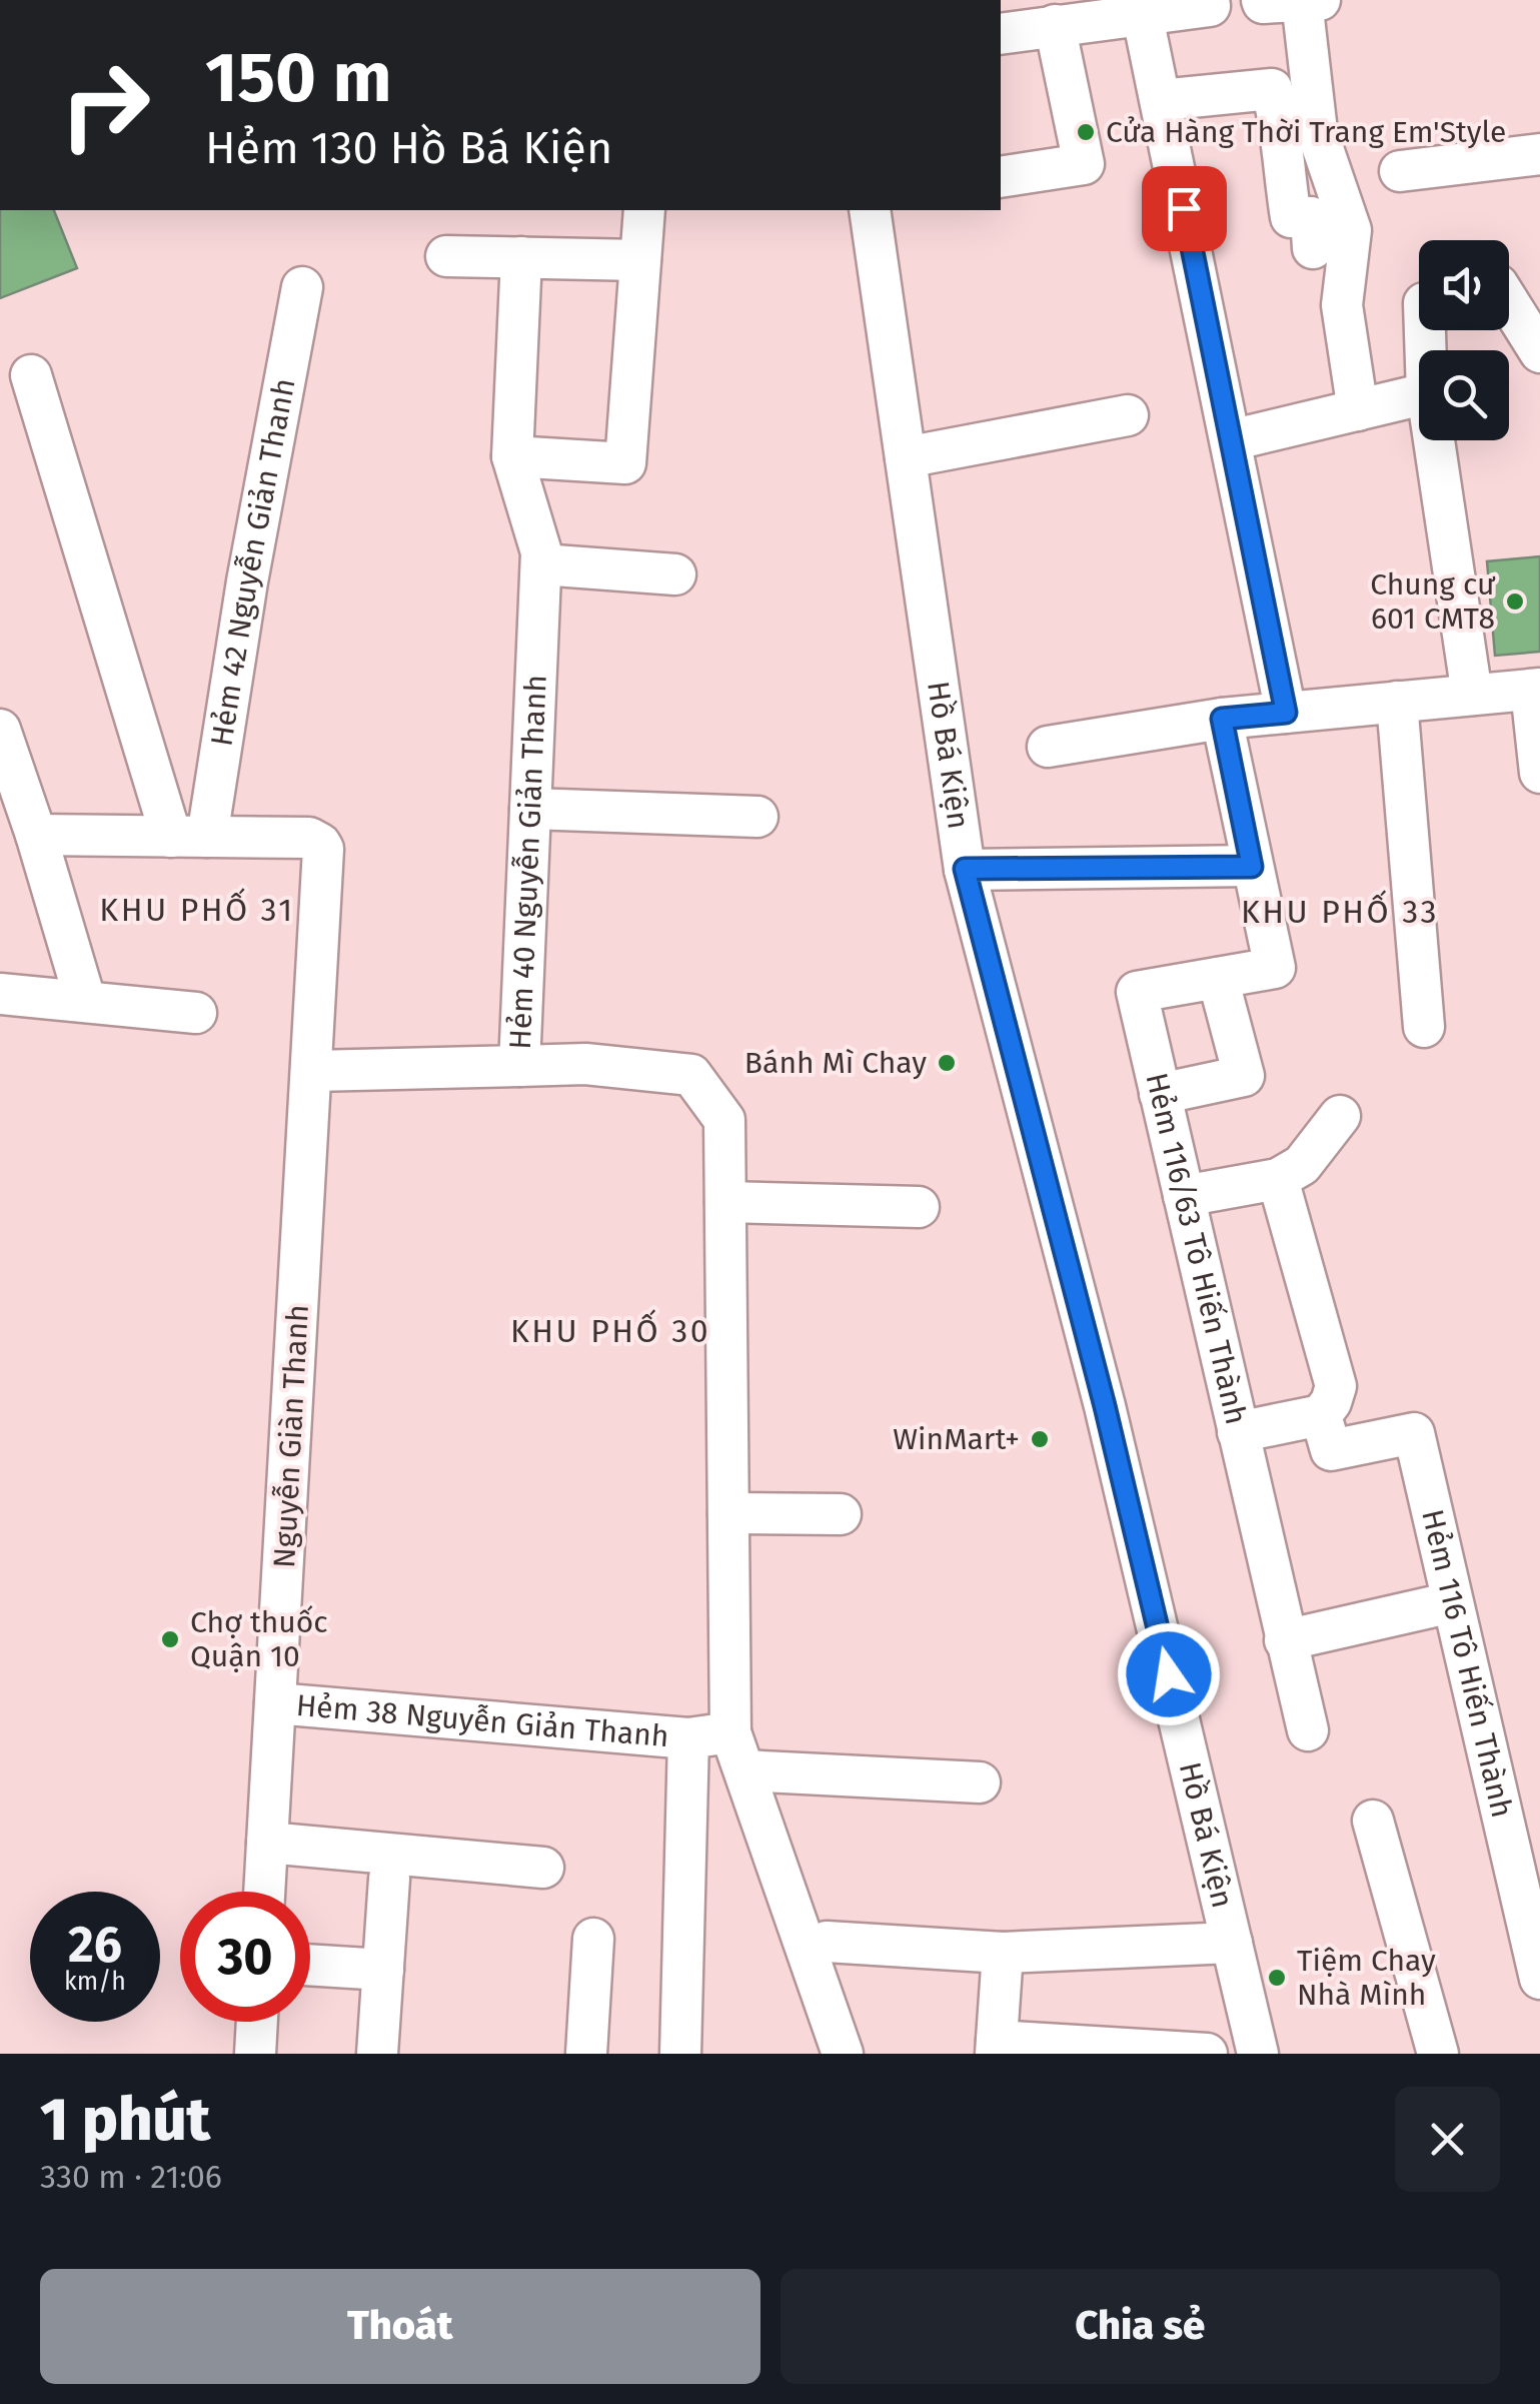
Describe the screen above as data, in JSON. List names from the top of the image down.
{
  "streets": {
    "street": [
      "Hẻm 42 Nguyễn Giản Thanh",
      "Hồ Bá Kiện",
      "Hẻm 40 Nguyễn Giản Thanh",
      "Hẻm 116/63 Tô Hiến Thành",
      "Nguyễn Giàn Thanh",
      "Hẻm 116 Tô Hiến Thành",
      "Hẻm 38 Nguyễn Giản Thanh"
    ]
  },
  "crossings": [
    ["Hẻm 42 Nguyễn Giản Thanh", "Nguyễn Giàn Thanh"],
    ["Hẻm 40 Nguyễn Giản Thanh", "Nguyễn Giàn Thanh"],
    ["Nguyễn Giàn Thanh", "Hẻm 38 Nguyễn Giản Thanh"]
  ],
  "districts": ["KHU PHỐ 31", "KHU PHỐ 33", "KHU PHỐ 30"],
  "places": [
    "Cửa Hàng Thời Trang Em'Style",
    "Chung cư 601 CMT8",
    "Bánh Mì Chay",
    "WinMart+",
    "Chợ thuốc Quận 10",
    "Tiệm Chay Nhà Mình"
  ],
  "page": {
    "turn": ["150 m", "Hẻm 130 Hồ Bá Kiện"],
    "speed": "26 km/h",
    "limit": "30",
    "heading": ["1 phút", "330 m · 21:06"],
    "buttons": ["Thoát", "Chia sẻ"]
  }
}
